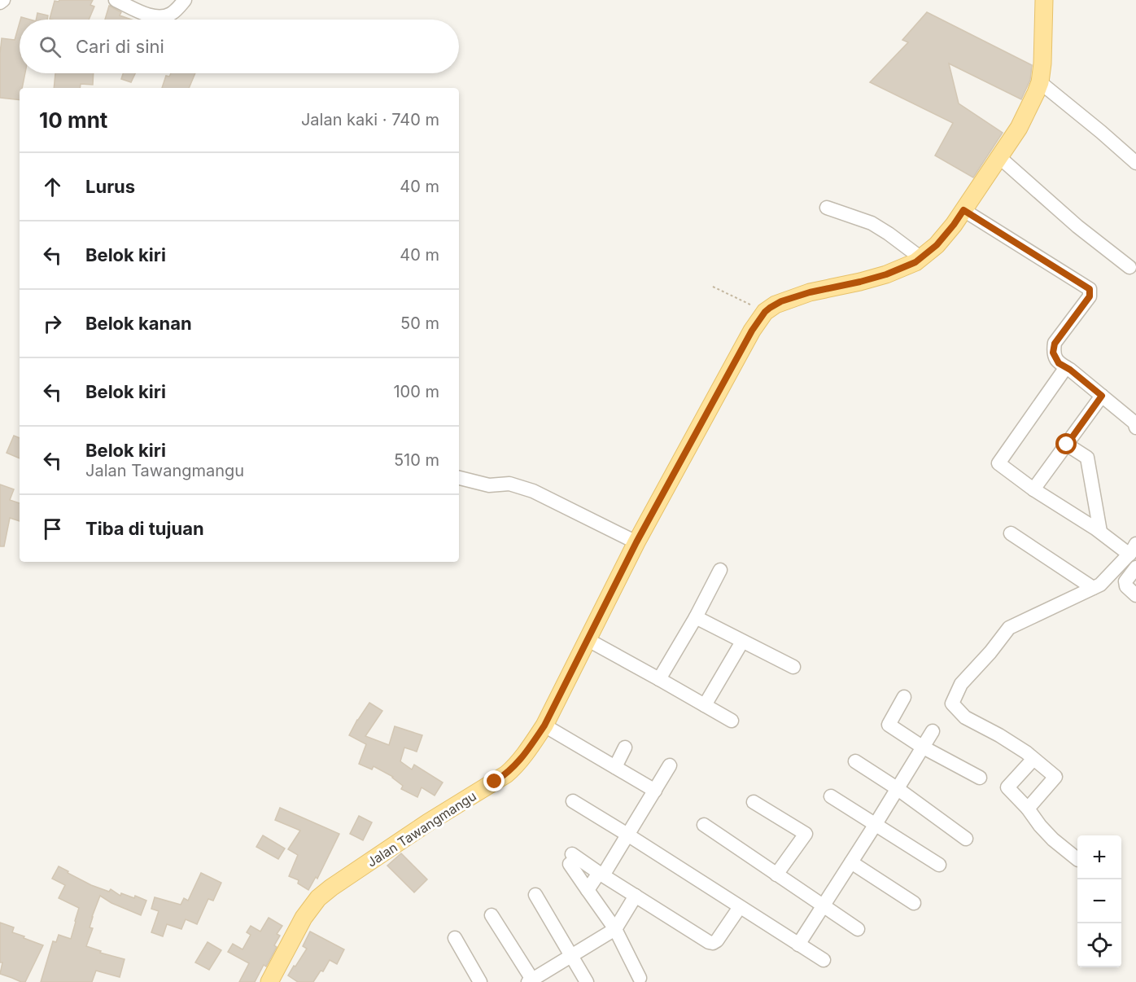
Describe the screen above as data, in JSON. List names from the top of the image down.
{
  "streets": {
    "main road": ["Jalan Tawangmangu"]
  },
  "page": {
    "search": "Cari di sini",
    "heading": ["10 mnt", "Jalan kaki · 740 m"],
    "list": [
      ["Lurus", "40 m"],
      ["Belok kiri", "40 m"],
      ["Belok kanan", "50 m"],
      ["Belok kiri", "100 m"],
      ["Belok kiri", "Jalan Tawangmangu", "510 m"],
      "Tiba di tujuan"
    ],
    "map_buttons": ["+", "−"]
  }
}
